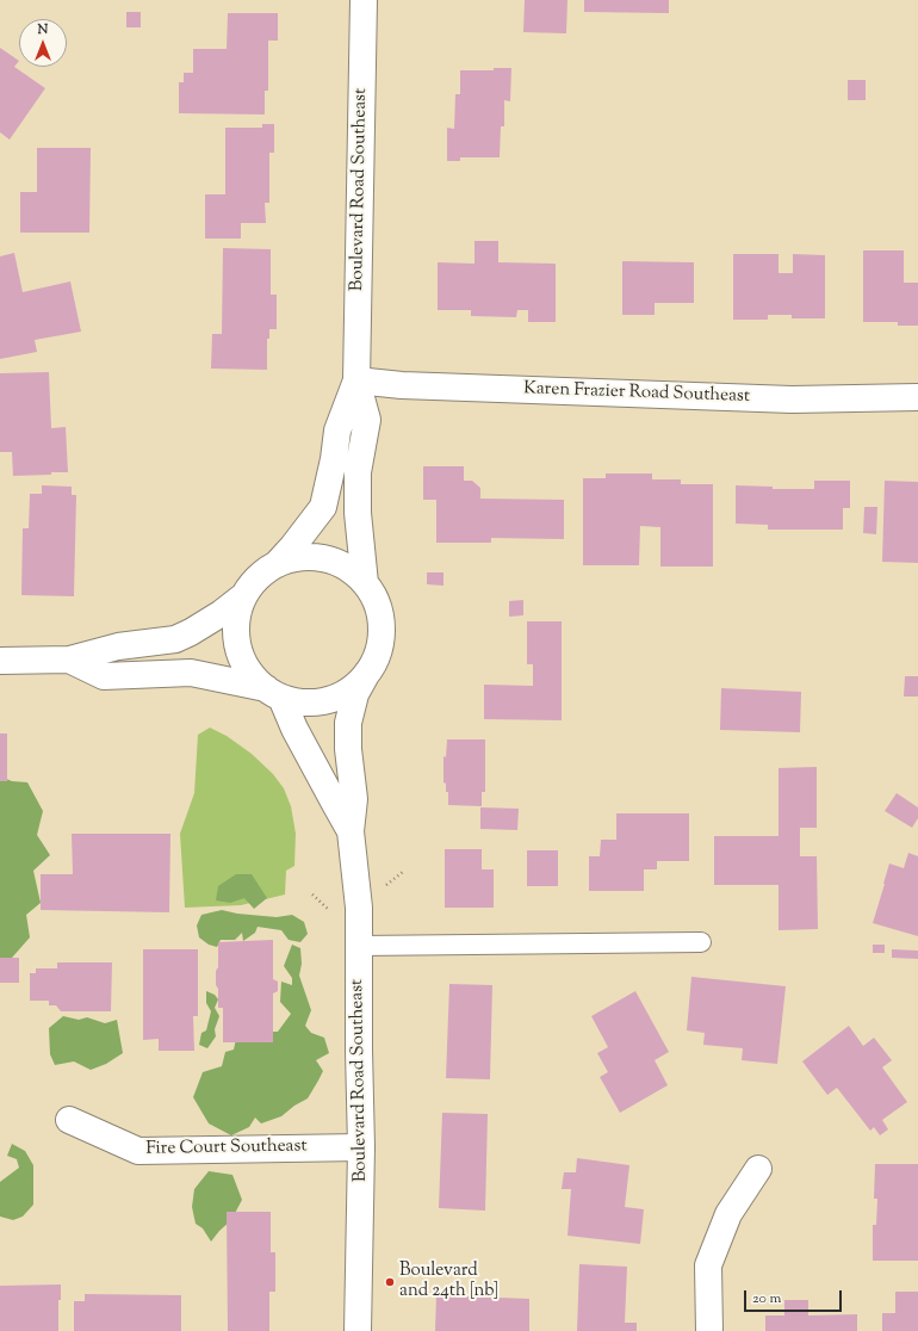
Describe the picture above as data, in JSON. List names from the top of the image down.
{
  "streets": {
    "street": ["Boulevard Road Southeast", "Karen Frazier Road Southeast", "Fire Court Southeast"]
  },
  "crossings": [
    ["Boulevard Road Southeast", "Karen Frazier Road Southeast"],
    ["Boulevard Road Southeast", "Fire Court Southeast"]
  ],
  "places": ["Boulevard and 24th [nb]"],
  "scale_bar": "20 m",
  "north": "top"
}
